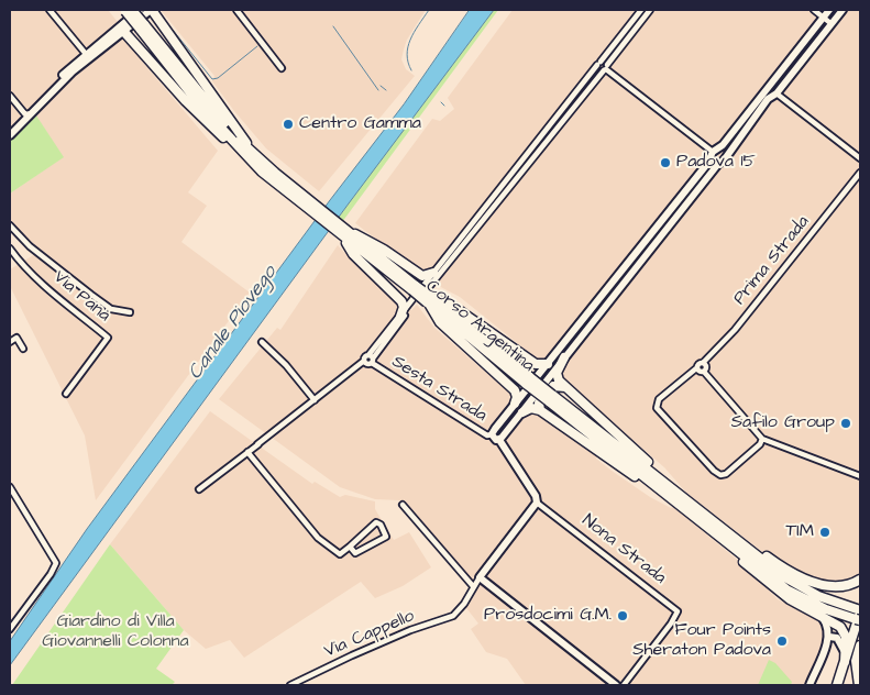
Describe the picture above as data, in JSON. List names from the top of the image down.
{
  "streets": {
    "highway": ["Corso Argentina"],
    "street": [
      "Prima Strada",
      "Via Panà",
      "Sesta Strada",
      "Nona Strada",
      "Via Cappello"
    ]
  },
  "water": ["Canale Piovego"],
  "parks": ["Giardino di Villa Giovannelli Colonna"],
  "places": [
    "Centro Gamma",
    "Padova 15",
    "Safilo Group",
    "TIM",
    "Prosdocimi G.M.",
    "Four Points Sheraton Padova"
  ]
}
